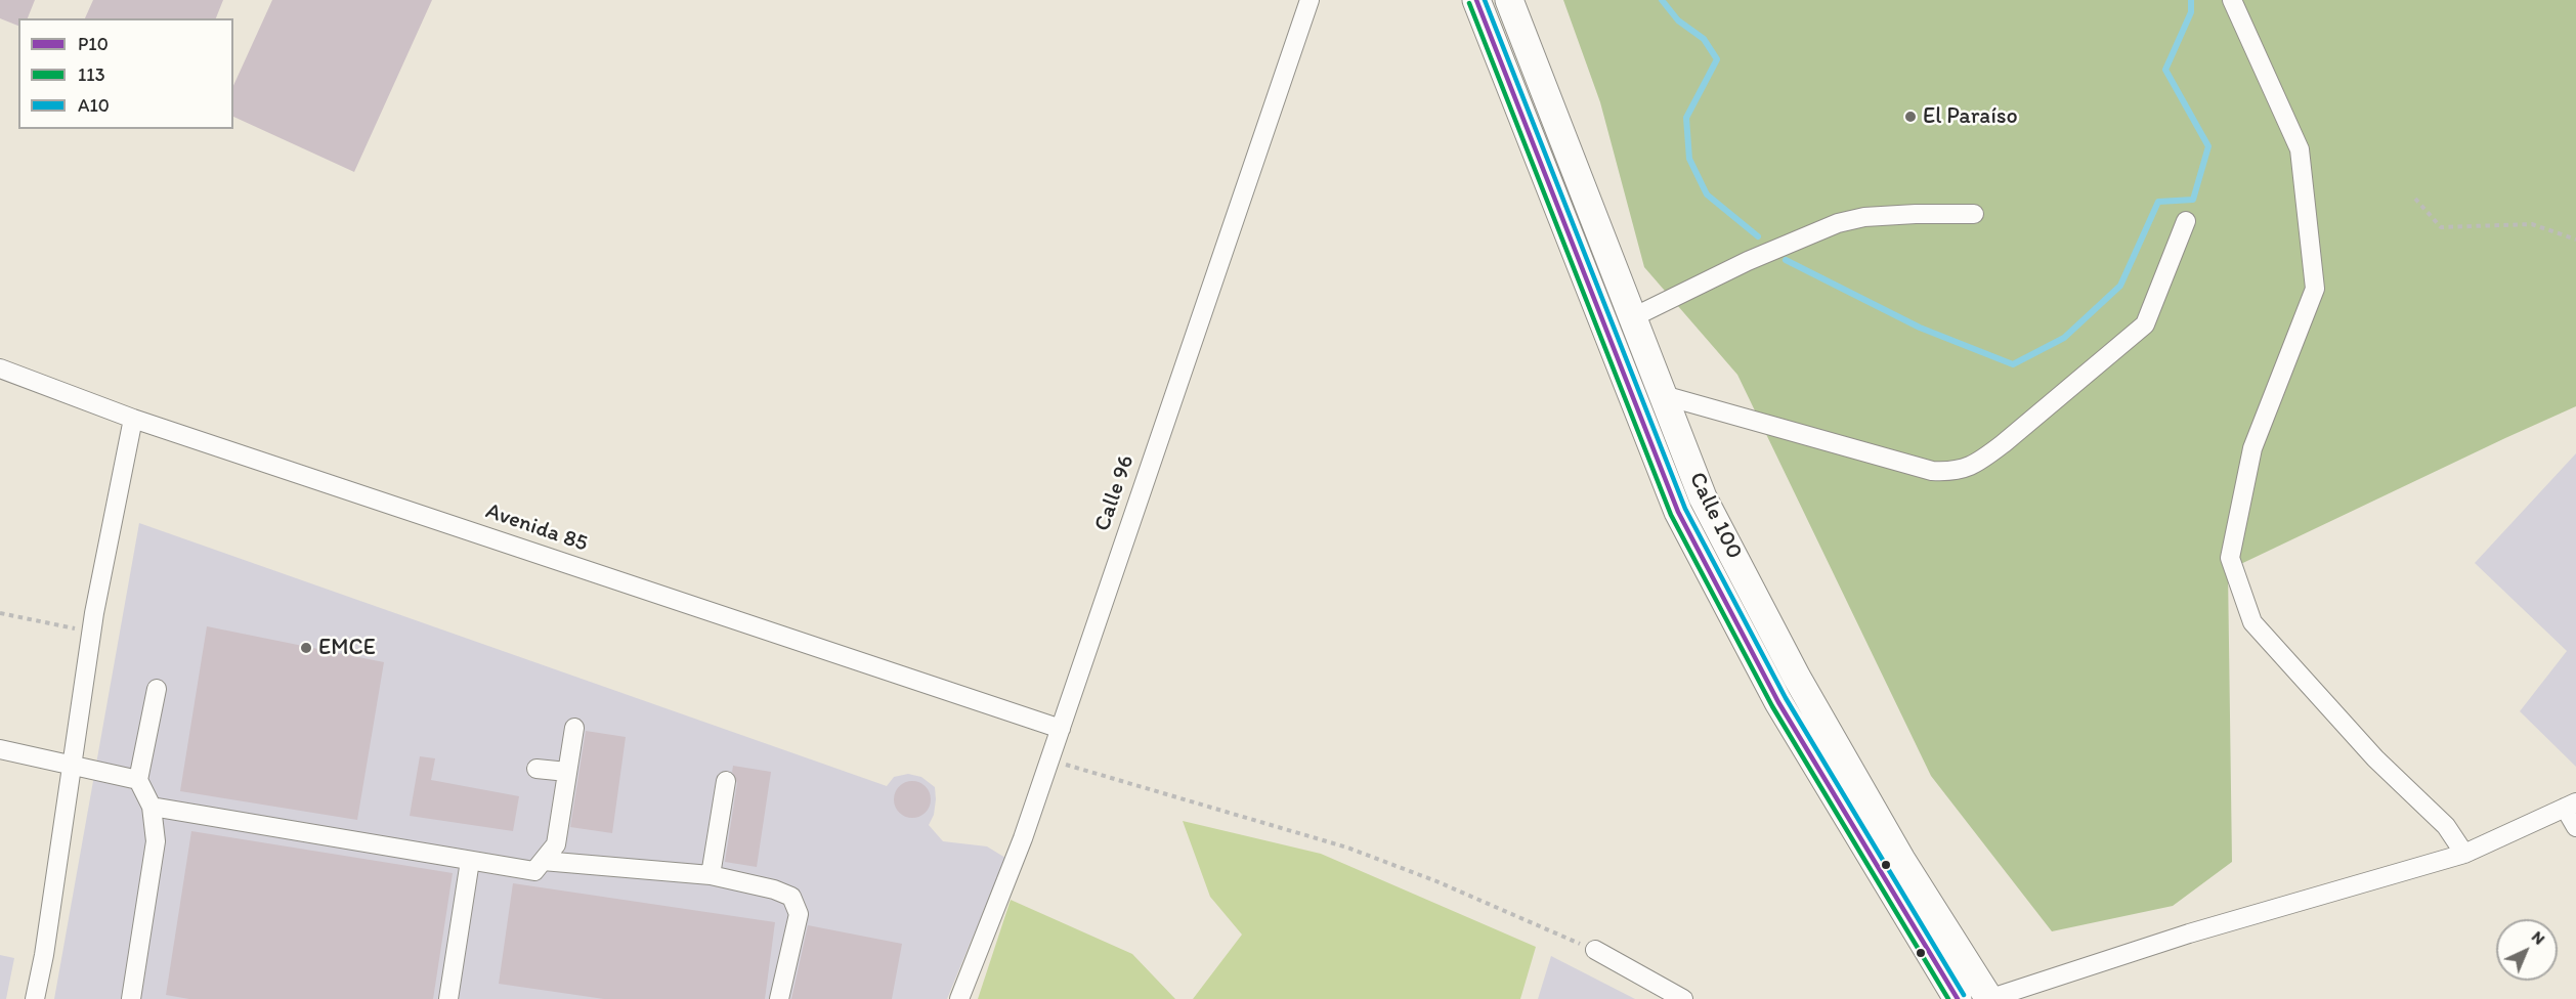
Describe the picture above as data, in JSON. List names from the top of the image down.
{
  "streets": {
    "highway": ["Calle 100"],
    "street": ["Calle 96", "Avenida 85"]
  },
  "crossings": [
    ["Calle 96", "Avenida 85"]
  ],
  "places": ["El Paraíso", "EMCE"],
  "lines": ["transit line P10", "transit line A10", "transit line 113"],
  "legend": ["P10", "113", "A10"],
  "north": "top right"
}
